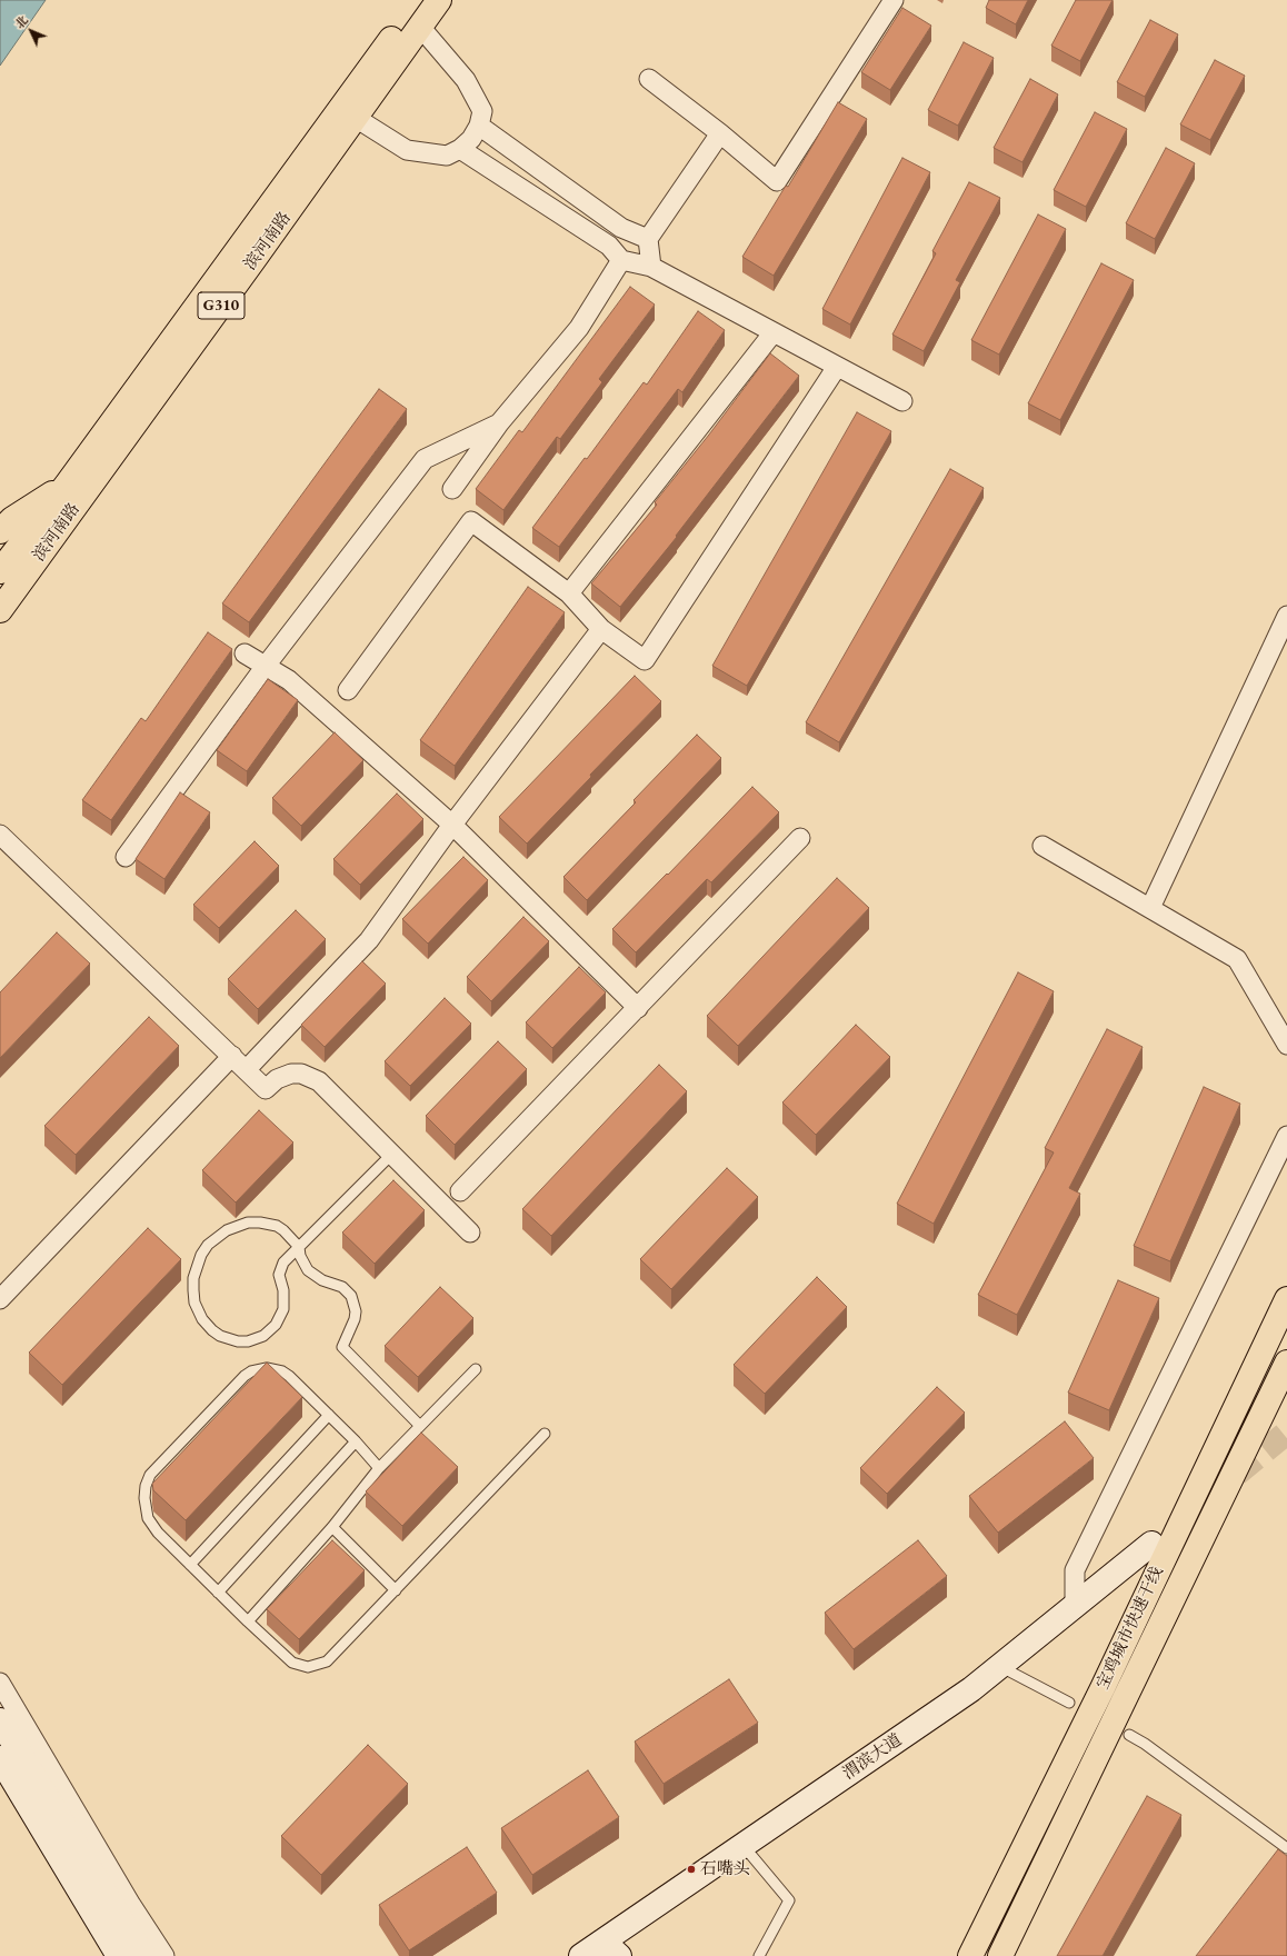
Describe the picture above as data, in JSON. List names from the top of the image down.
{
  "streets": {
    "highway": ["滨河南路", "G310", "宝鸡城市快速干线"],
    "main road": ["渭滨大道"]
  },
  "places": ["石嘴头"],
  "north": "top left"
}
